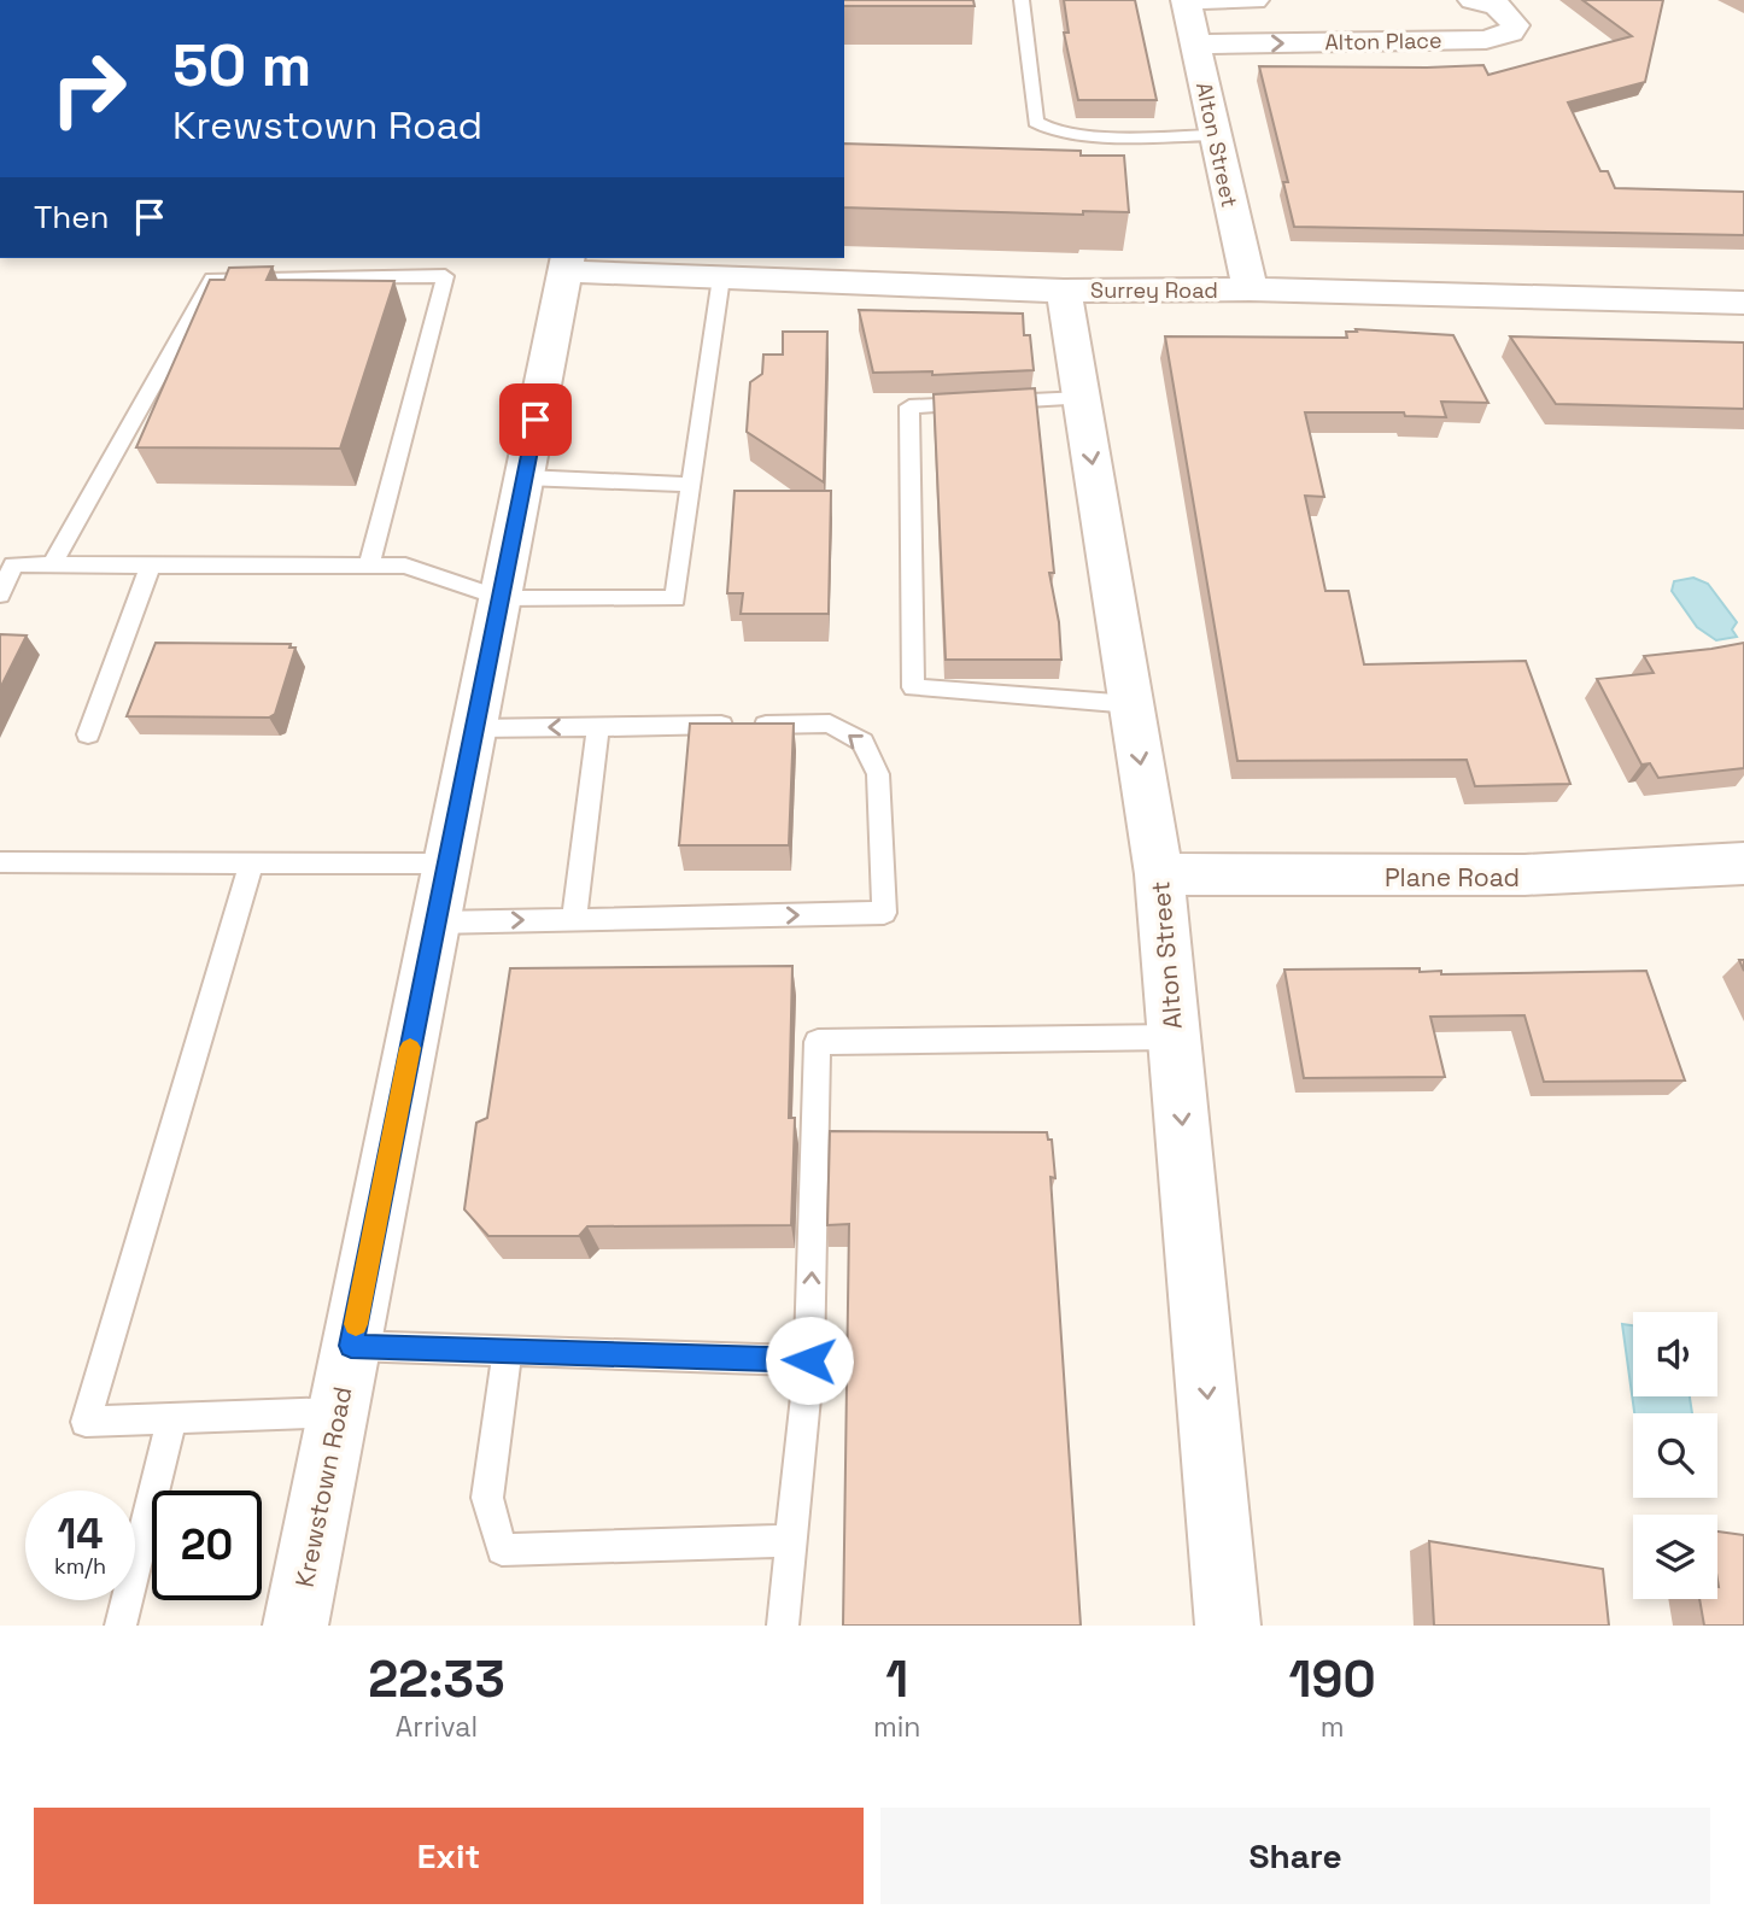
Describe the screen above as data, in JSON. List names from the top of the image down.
{
  "streets": {
    "street": [
      "Alton Place",
      "Alton Street",
      "Surrey Road",
      "Plane Road",
      "Krewstown Road"
    ]
  },
  "crossings": [
    ["Alton Place", "Alton Street"],
    ["Alton Street", "Surrey Road"],
    ["Alton Street", "Plane Road"],
    ["Surrey Road", "Krewstown Road"]
  ],
  "one_way": ["Alton Street"],
  "page": {
    "turn": ["50 m", "Krewstown Road"],
    "then": "Then",
    "speed": "14 km/h",
    "limit": "20",
    "eta": [
      "22:33",
      "Arrival",
      "1",
      "min",
      "190",
      "m"
    ],
    "buttons": ["Exit", "Share"]
  }
}
